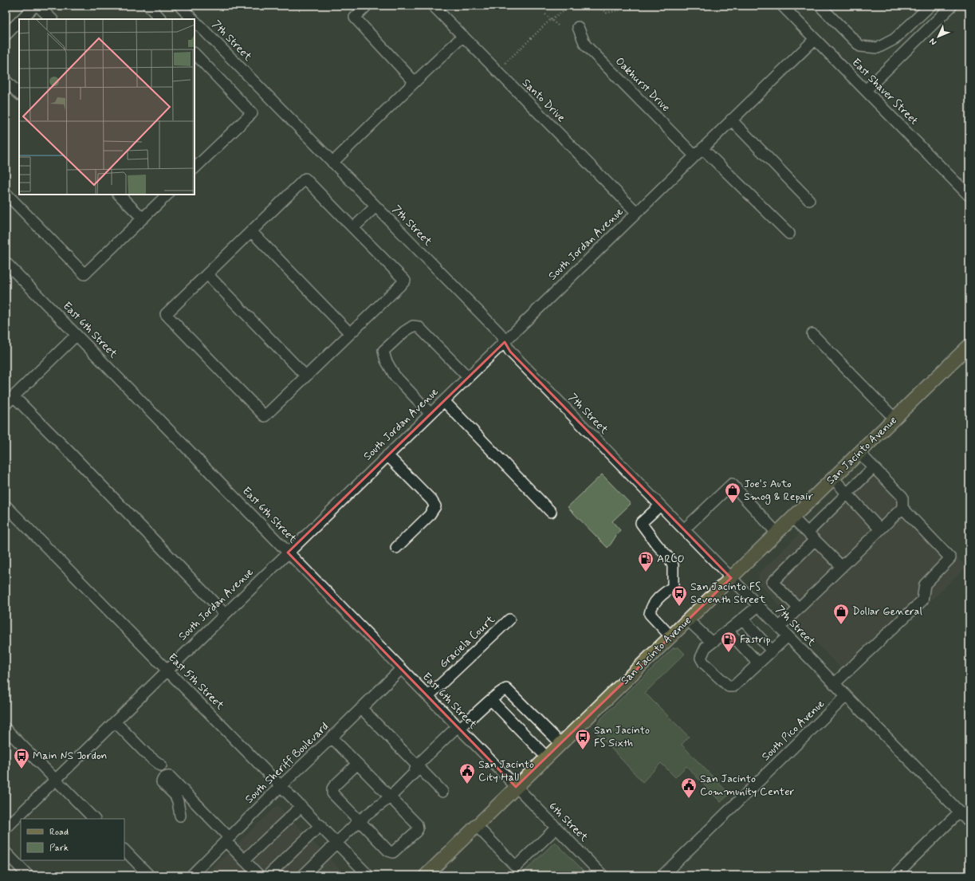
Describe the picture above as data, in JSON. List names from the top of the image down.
{
  "streets": {
    "main road": ["San Jacinto Avenue"],
    "street": [
      "7th Street",
      "Oakhurst Drive",
      "East Shaver Street",
      "Santo Drive",
      "South Jordan Avenue",
      "East 6th Street",
      "Graciela Court",
      "East 5th Street",
      "South Pico Avenue",
      "South Sheriff Boulevard",
      "6th Street"
    ]
  },
  "crossings": [
    ["7th Street", "South Jordan Avenue"],
    ["7th Street", "San Jacinto Avenue"],
    ["7th Street", "South Pico Avenue"],
    ["Oakhurst Drive", "South Jordan Avenue"],
    ["East Shaver Street", "South Jordan Avenue"],
    ["Santo Drive", "South Jordan Avenue"],
    ["South Jordan Avenue", "East 6th Street"],
    ["South Jordan Avenue", "East 5th Street"],
    ["East 6th Street", "San Jacinto Avenue"],
    ["East 6th Street", "Graciela Court"],
    ["East 6th Street", "South Sheriff Boulevard"],
    ["East 6th Street", "6th Street"],
    ["San Jacinto Avenue", "6th Street"],
    ["East 5th Street", "South Sheriff Boulevard"]
  ],
  "places": {
    "shop": ["Joe's Auto Smog & Repair", "Dollar General"],
    "fuel station": ["ARCO", "Fastrip"],
    "bus stop": ["San Jacinto FS Seventh Street", "San Jacinto FS Sixth", "Main NS Jordon"],
    "public building": ["San Jacinto City Hall", "San Jacinto Community Center"]
  },
  "legend": ["Road", "Park"],
  "north": "bottom left"
}
